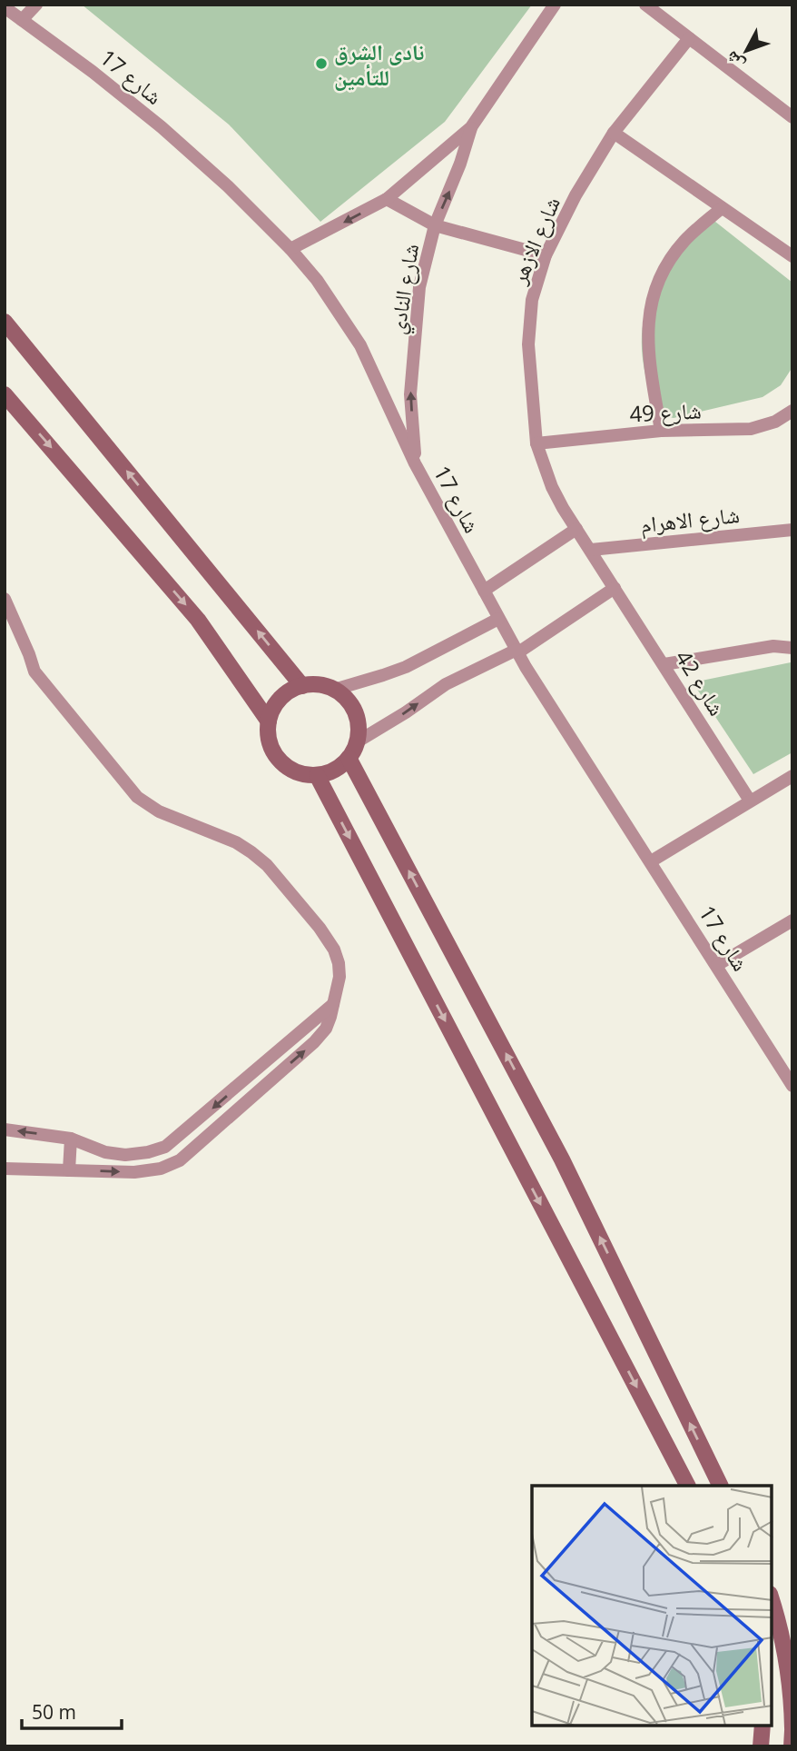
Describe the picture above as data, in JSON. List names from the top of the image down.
{
  "streets": {
    "street": [
      "شارع 17",
      "شارع الازهر",
      "شارع النادي",
      "شارع 49",
      "شارع الاهرام",
      "شارع 42"
    ]
  },
  "crossings": [
    ["شارع 17", "شارع النادي"],
    ["شارع الازهر", "شارع 49"],
    ["شارع الازهر", "شارع الاهرام"],
    ["شارع الازهر", "شارع 42"]
  ],
  "places": ["نادى الشرق للتأمين"],
  "scale_bar": "50 m",
  "north": "bottom left"
}
